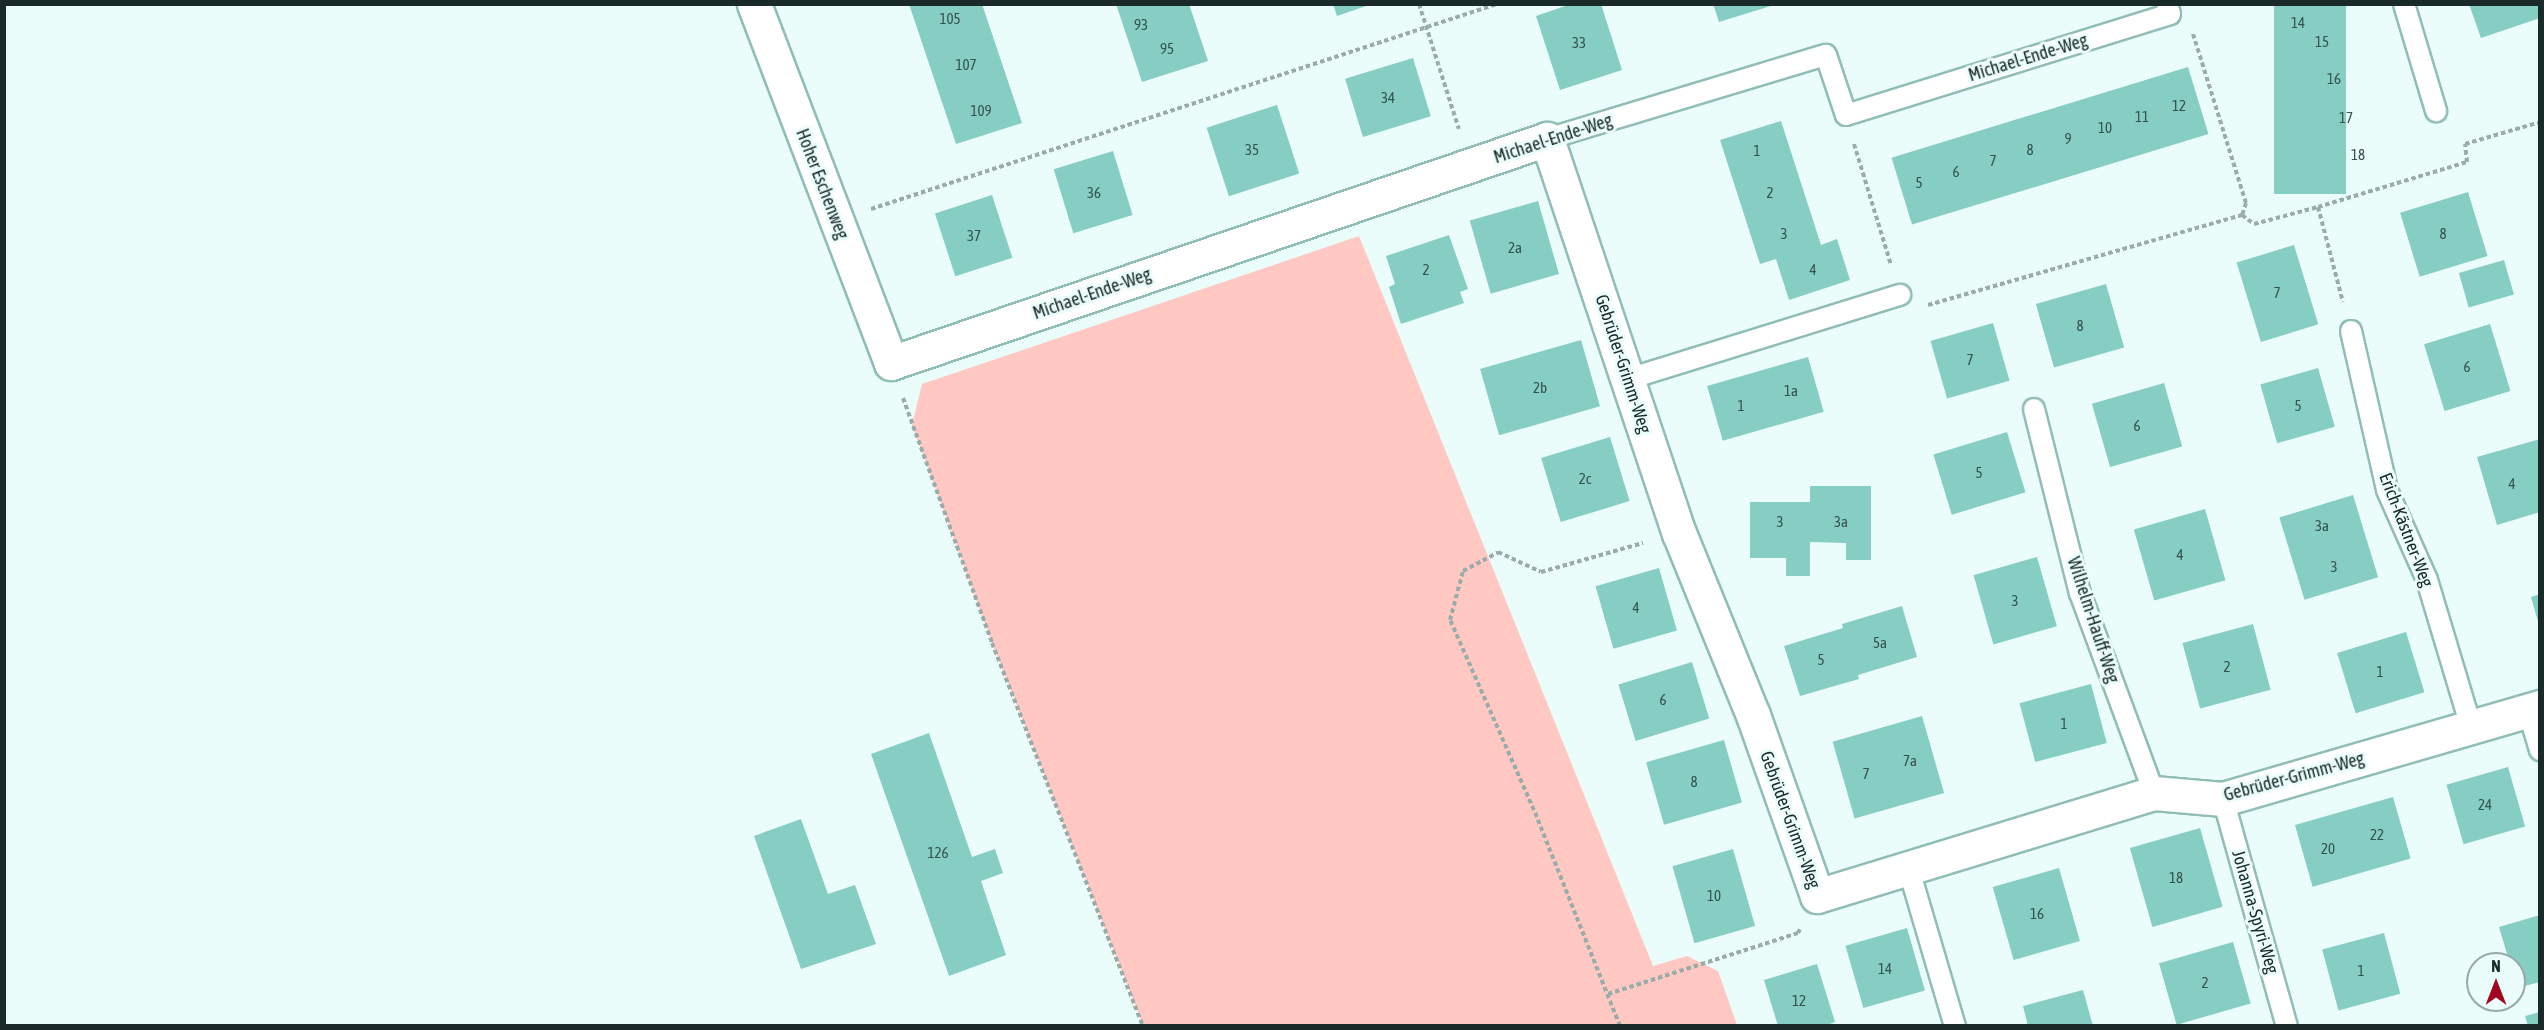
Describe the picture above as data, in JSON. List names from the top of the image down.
{
  "streets": {
    "street": ["Michael-Ende-Weg", "Hoher Eschenweg", "Gebrüder-Grimm-Weg"],
    "lane": ["Erich-Kästner-Weg", "Wilhelm-Hauff-Weg", "Johanna-Spyri-Weg"]
  },
  "crossings": [
    ["Michael-Ende-Weg", "Hoher Eschenweg"],
    ["Michael-Ende-Weg", "Gebrüder-Grimm-Weg"],
    ["Gebrüder-Grimm-Weg", "Erich-Kästner-Weg"],
    ["Gebrüder-Grimm-Weg", "Wilhelm-Hauff-Weg"],
    ["Gebrüder-Grimm-Weg", "Johanna-Spyri-Weg"]
  ],
  "house_numbers": [
    "105",
    "14",
    "93",
    "15",
    "33",
    "95",
    "107",
    "16",
    "34",
    "12",
    "109",
    "11",
    "17",
    "10",
    "9",
    "35",
    "8",
    "1",
    "18",
    "7",
    "6",
    "5",
    "36",
    "2",
    "3",
    "8",
    "37",
    "2a",
    "2",
    "4",
    "7",
    "8",
    "7",
    "6",
    "2b",
    "1a",
    "1",
    "5",
    "6",
    "5",
    "2c",
    "4",
    "3",
    "3a",
    "3a",
    "4",
    "3",
    "3",
    "4",
    "5a",
    "5",
    "2",
    "1",
    "6",
    "1",
    "7a",
    "7",
    "8",
    "24",
    "22",
    "20",
    "126",
    "18",
    "10",
    "16",
    "14",
    "1",
    "2",
    "12"
  ],
  "north": "top"
}
